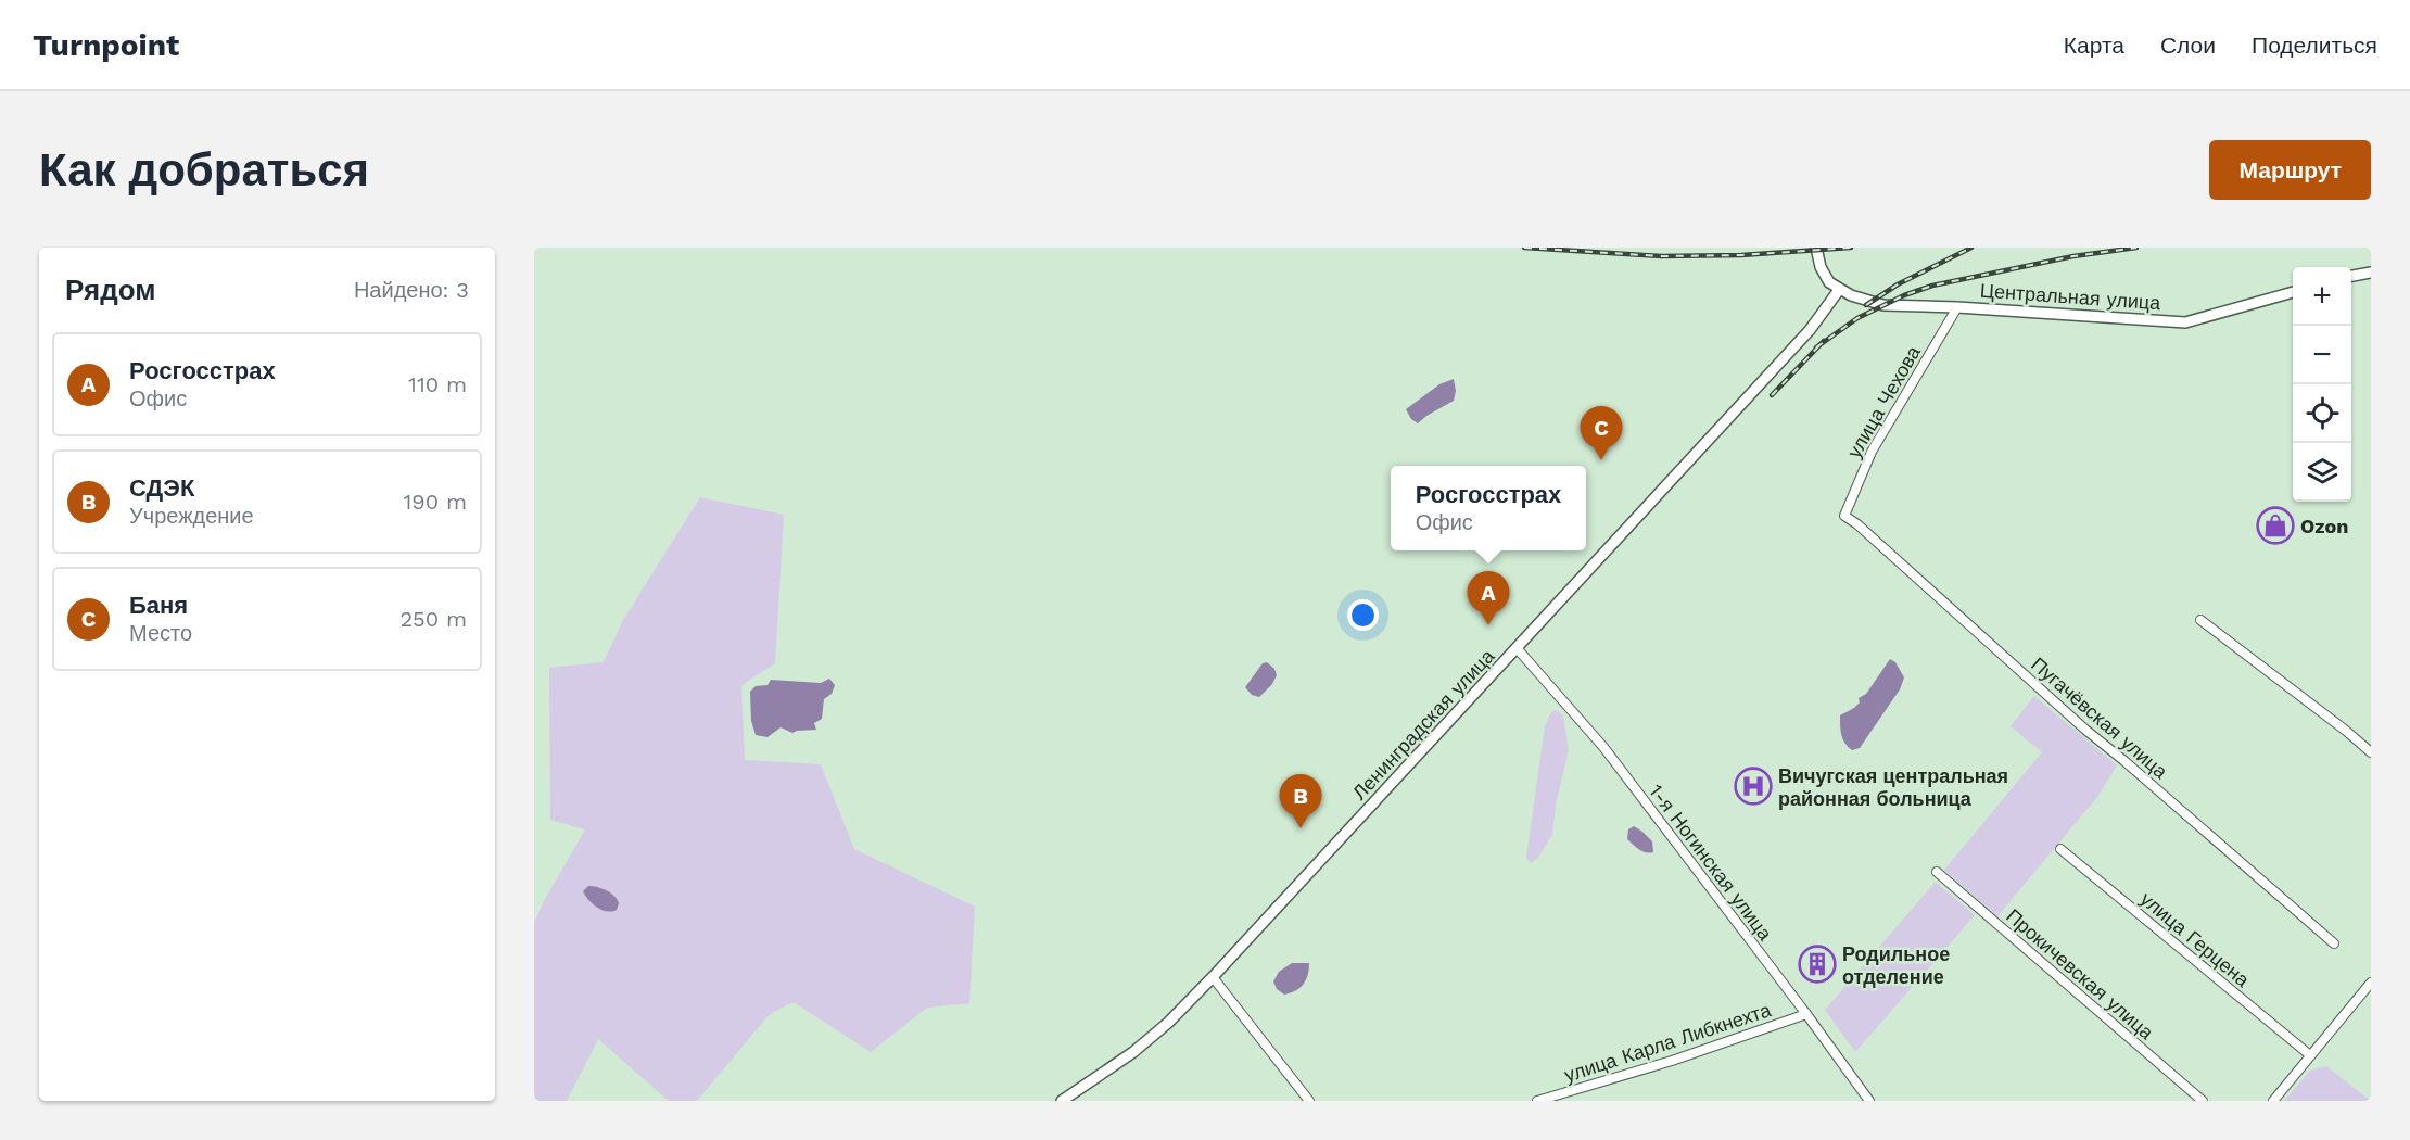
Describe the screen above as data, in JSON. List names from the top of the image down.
{
  "streets": {
    "main road": ["Центральная улица", "Ленинградская улица"],
    "street": [
      "улица Чехова",
      "Пугачёвская улица",
      "1-я Ногинская улица",
      "улица Герцена",
      "Прокичевская улица",
      "улица Карла Либкнехта"
    ]
  },
  "crossings": [
    ["Центральная улица", "улица Чехова"],
    ["Центральная улица", "Ленинградская улица"],
    ["улица Чехова", "Пугачёвская улица"],
    ["Ленинградская улица", "1-я Ногинская улица"],
    ["1-я Ногинская улица", "улица Карла Либкнехта"]
  ],
  "places": {
    "shop": ["Ozon"],
    "hospital": ["Вичугская центральная районная больница"],
    "building": ["Родильное отделение"]
  },
  "page": {
    "header": "Turnpoint",
    "nav": ["Карта", "Слои", "Поделиться"],
    "buttons": "Маршрут",
    "title": "Как добраться",
    "heading": ["Рядом", "Найдено: 3"],
    "map_buttons": ["+", "−"],
    "list": [
      {
        "mark": "A",
        "name": "Росгосстрах",
        "note": "Офис",
        "value": "110 m"
      },
      {
        "mark": "B",
        "name": "СДЭК",
        "note": "Учреждение",
        "value": "190 m"
      },
      {
        "mark": "C",
        "name": "Баня",
        "note": "Место",
        "value": "250 m"
      }
    ],
    "pins": ["C", "A", "B"],
    "popup": ["Росгосстрах", "Офис"]
  }
}
